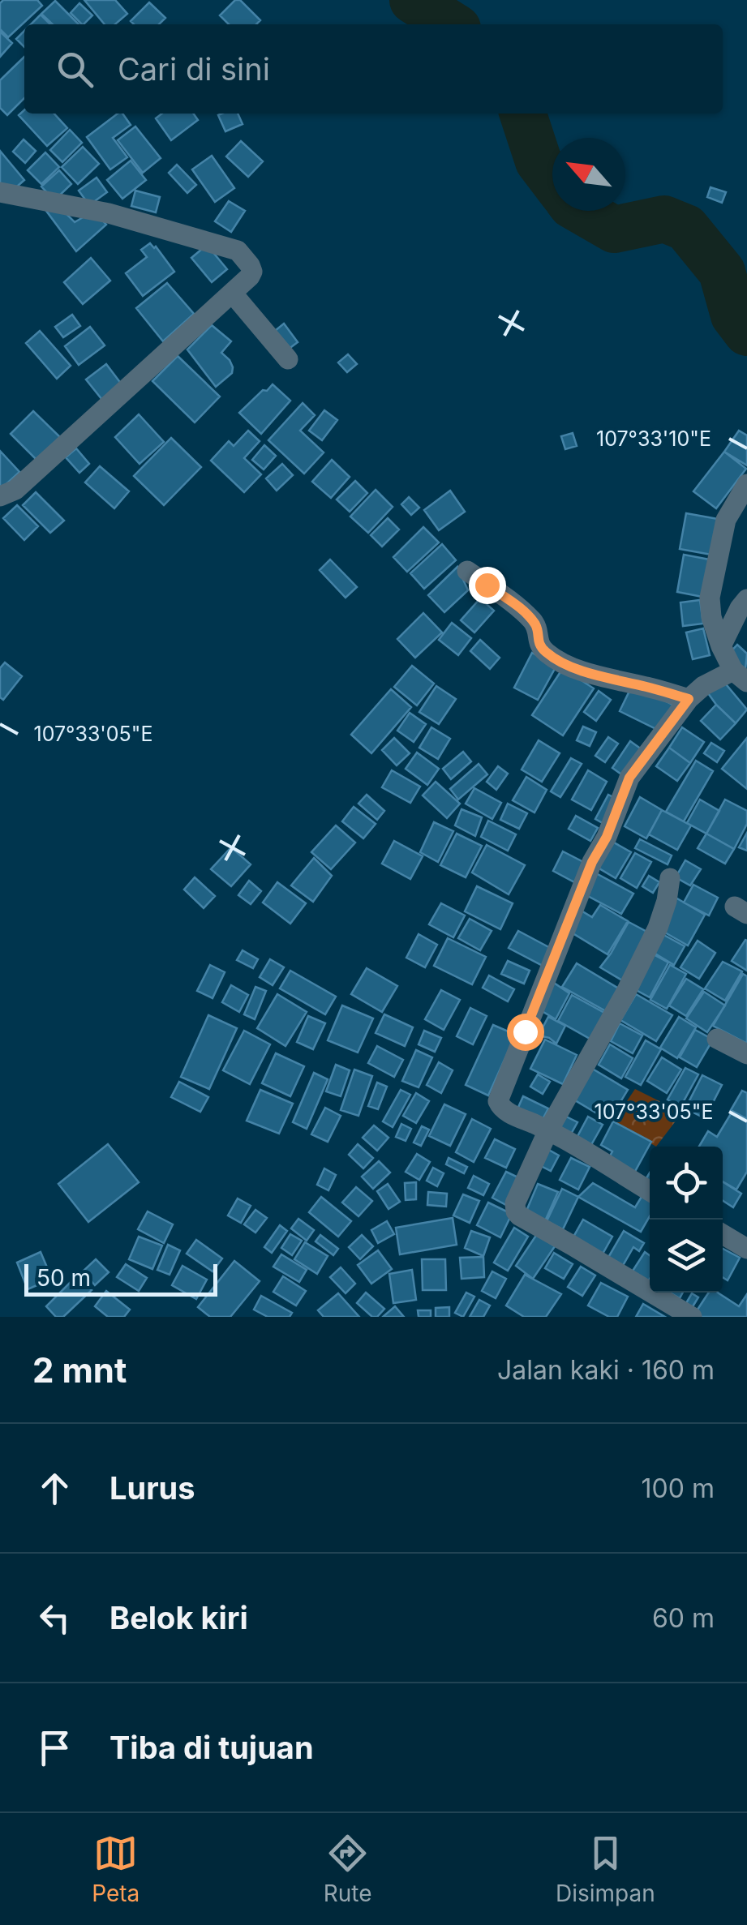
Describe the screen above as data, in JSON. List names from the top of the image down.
{
  "scale_bar": "50 m",
  "north": "top left",
  "page": {
    "search": "Cari di sini",
    "scale": "50 m",
    "heading": ["2 mnt", "Jalan kaki · 160 m"],
    "list": [
      ["Lurus", "100 m"],
      ["Belok kiri", "60 m"],
      "Tiba di tujuan"
    ],
    "nav": ["Peta", "Rute", "Disimpan"]
  },
  "coordinates": ["107°33'10\"E", "107°33'05\"E"]
}
